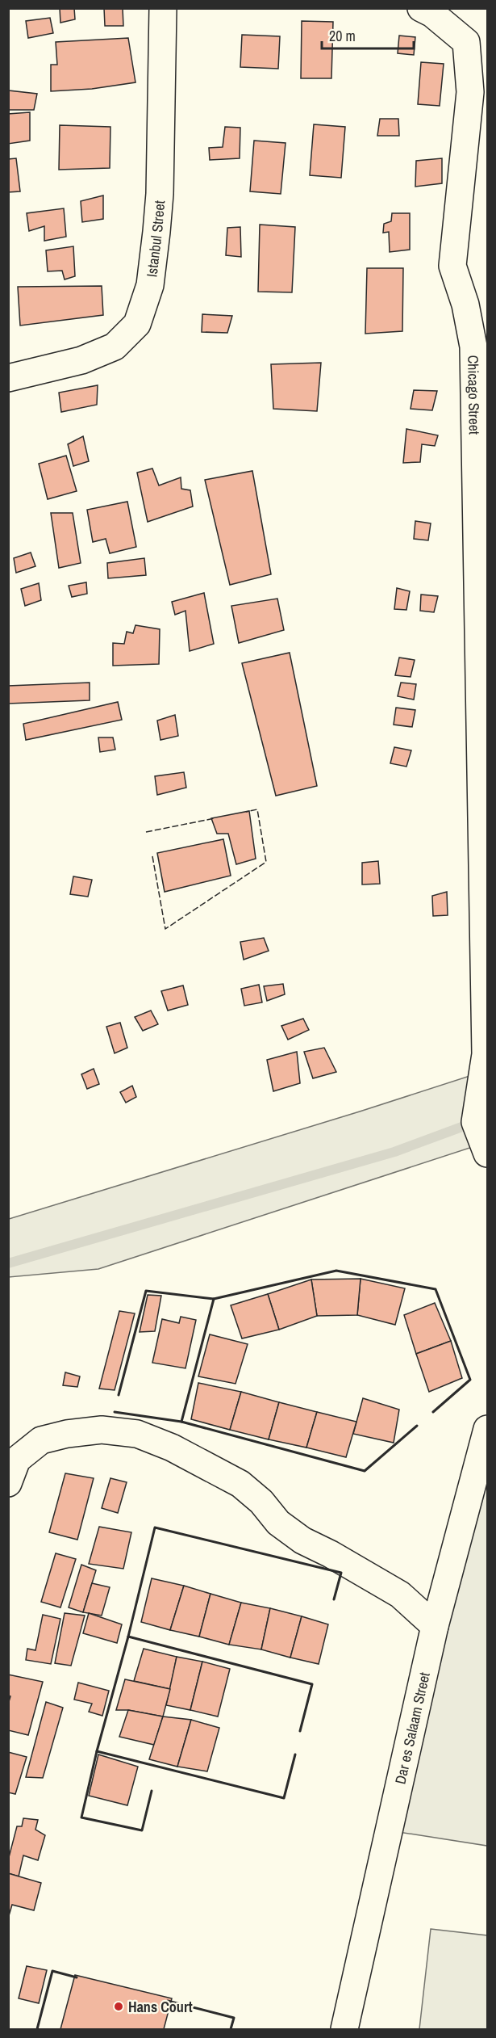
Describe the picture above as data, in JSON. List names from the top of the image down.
{
  "streets": {
    "street": ["Istanbul Street", "Chicago Street", "Dar es Salaam Street"]
  },
  "places": ["Hans Court"],
  "scale_bar": "20 m"
}
